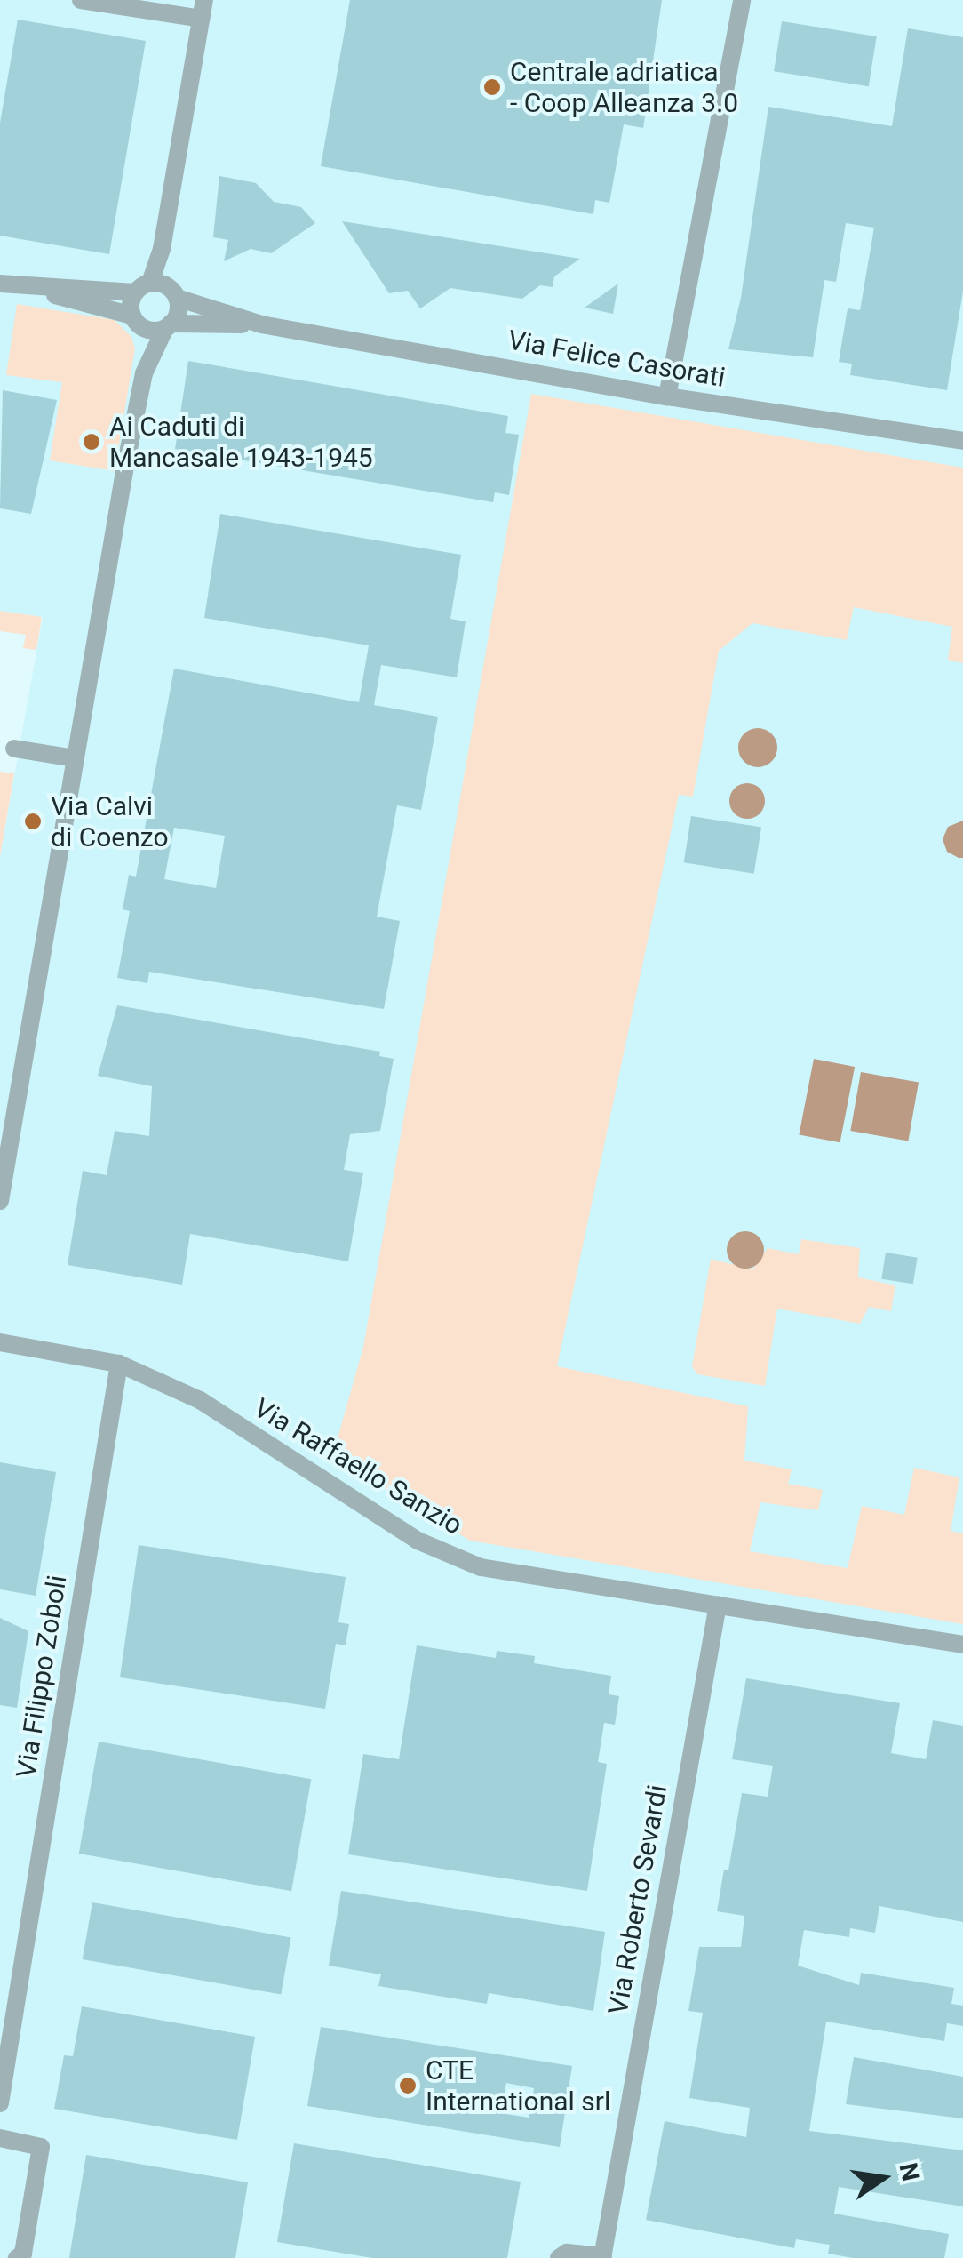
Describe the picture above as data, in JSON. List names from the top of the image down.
{
  "streets": {
    "street": [
      "Via Felice Casorati",
      "Via Raffaello Sanzio",
      "Via Filippo Zoboli",
      "Via Roberto Sevardi"
    ]
  },
  "crossings": [
    ["Via Raffaello Sanzio", "Via Filippo Zoboli"],
    ["Via Raffaello Sanzio", "Via Roberto Sevardi"]
  ],
  "places": [
    "Centrale adriatica - Coop Alleanza 3.0",
    "Ai Caduti di Mancasale 1943-1945",
    "Via Calvi di Coenzo",
    "CTE International srl"
  ],
  "north": "right"
}
